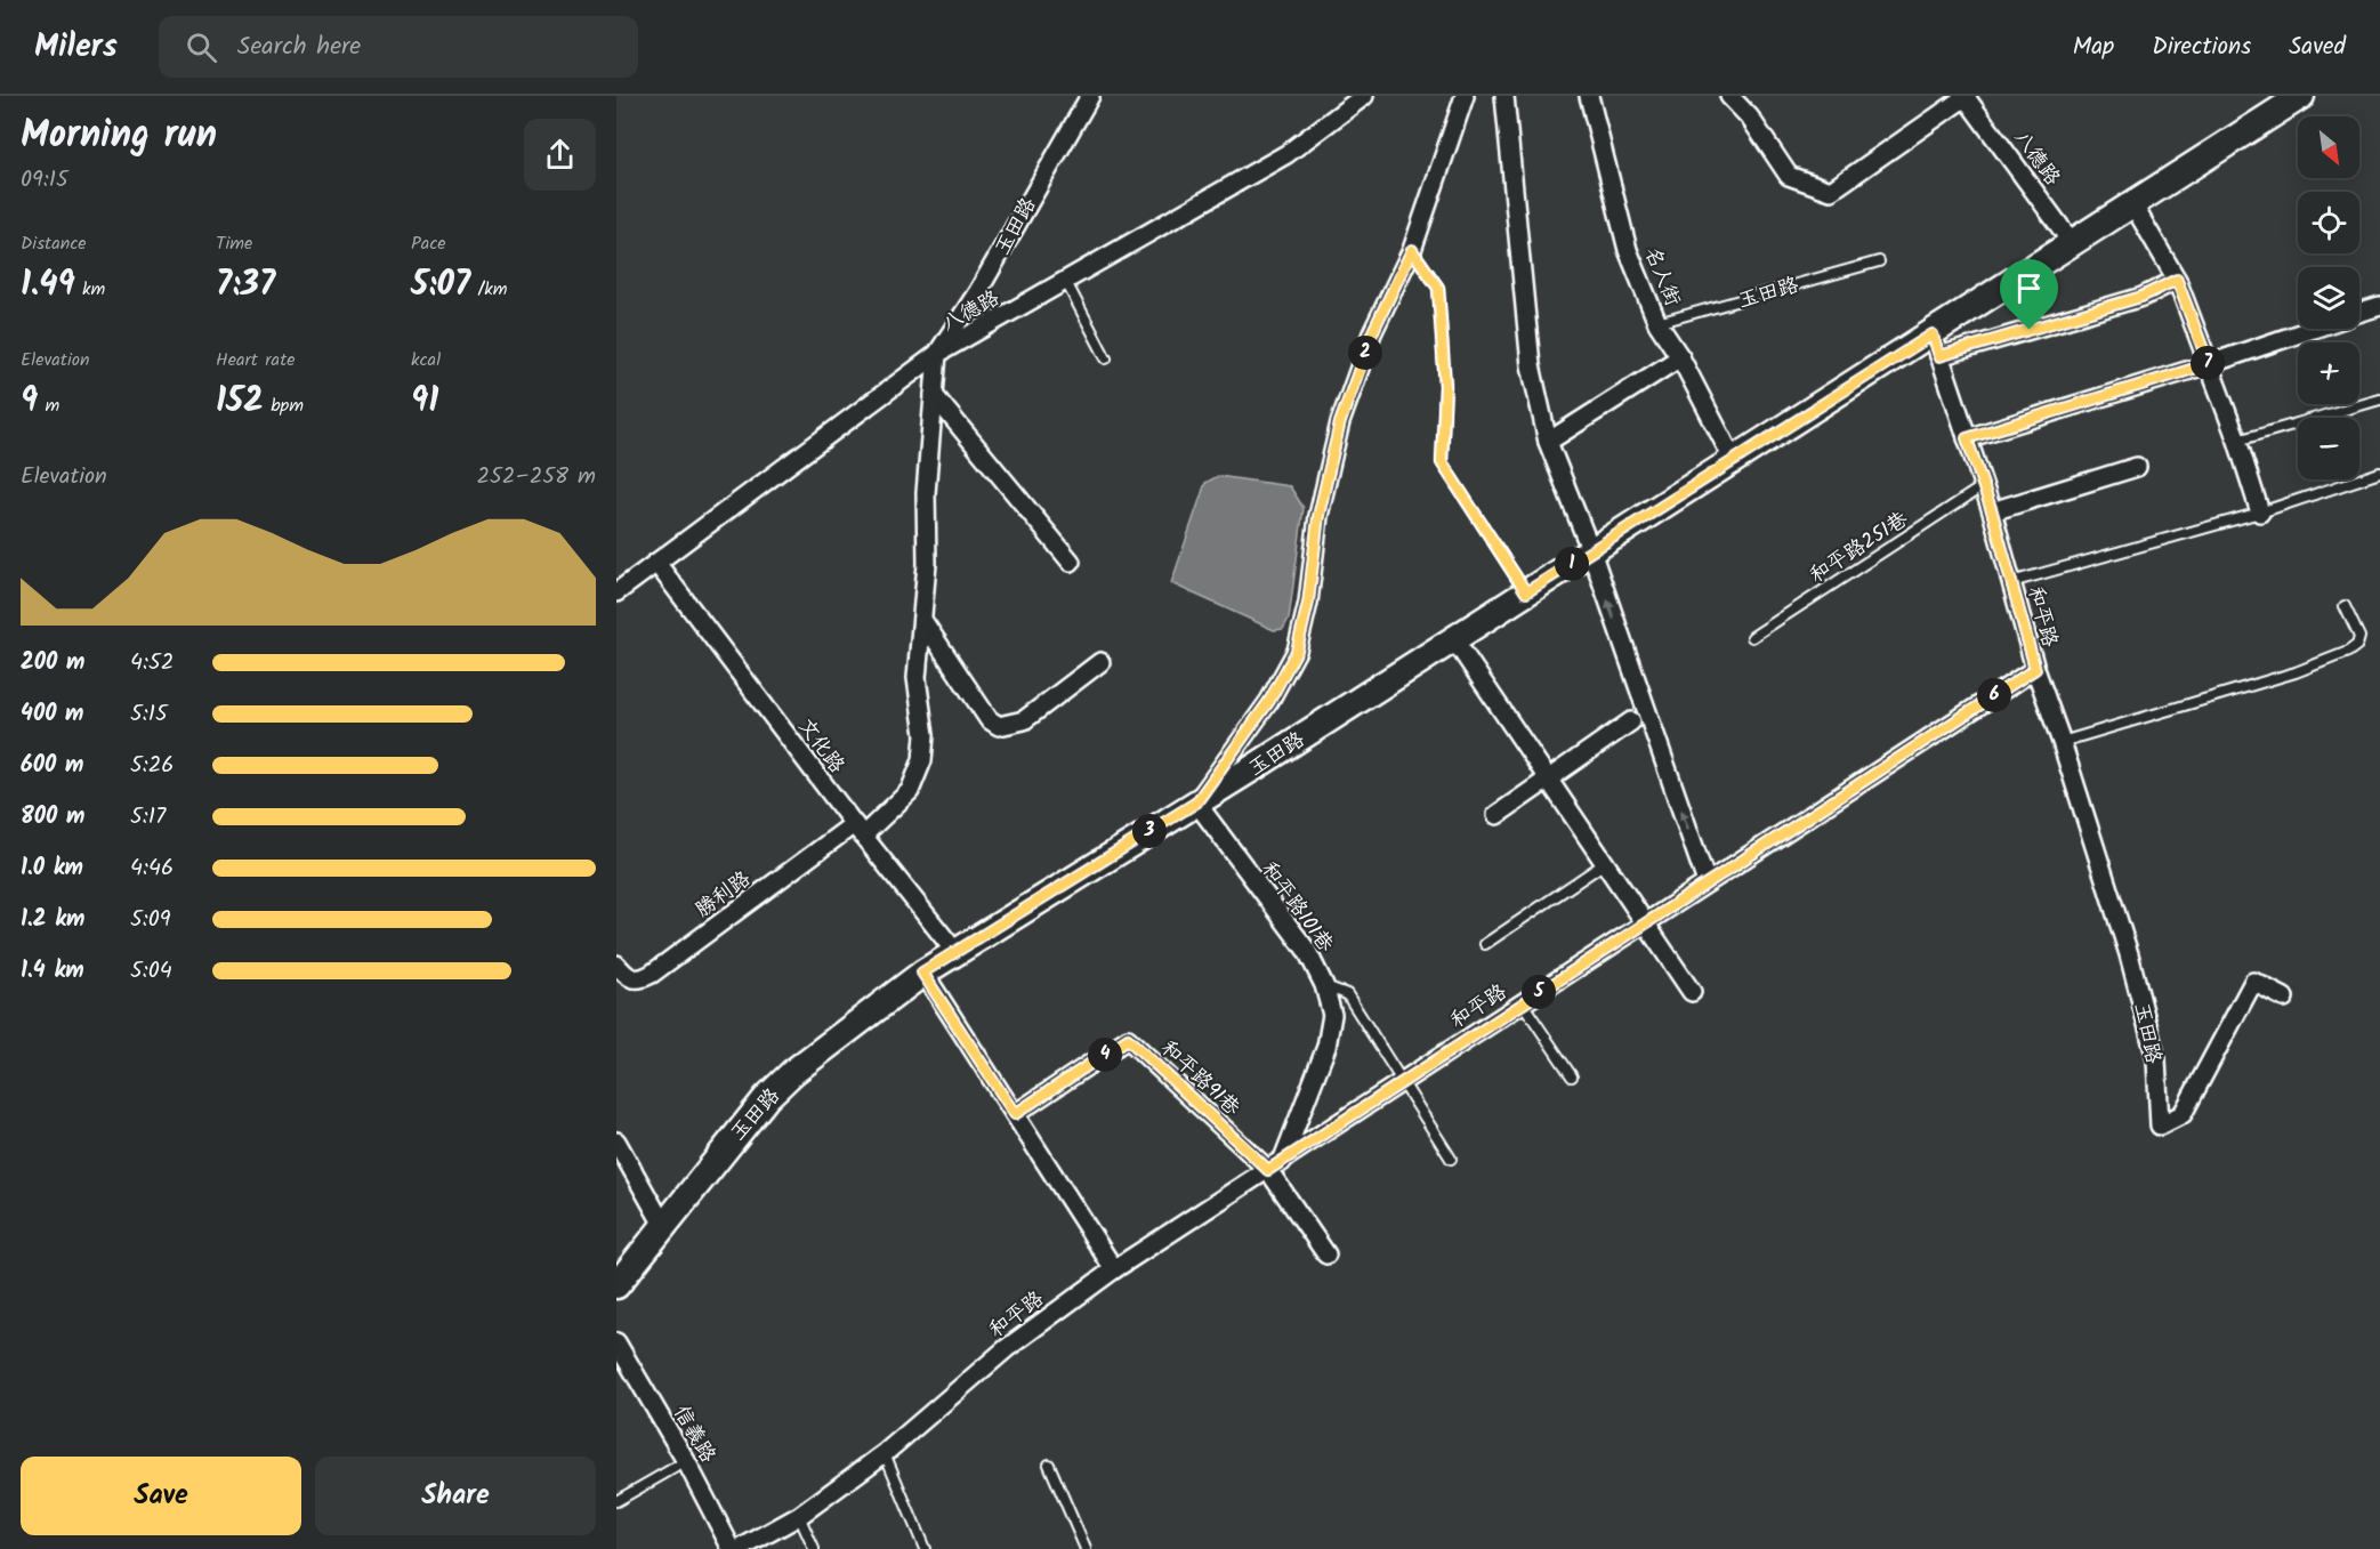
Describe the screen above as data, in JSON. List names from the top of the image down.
{
  "streets": {
    "street": [
      "八德路",
      "玉田路",
      "名人街",
      "和平路",
      "文化路",
      "勝利路",
      "和平路101巷",
      "和平路91巷",
      "信義路"
    ],
    "lane": ["和平路251巷"]
  },
  "crossings": [
    ["八德路", "玉田路"],
    ["八德路", "文化路"],
    ["玉田路", "名人街"],
    ["玉田路", "和平路"],
    ["玉田路", "文化路"],
    ["玉田路", "和平路101巷"],
    ["和平路251巷", "和平路"],
    ["和平路", "和平路101巷"],
    ["和平路", "和平路91巷"],
    ["文化路", "勝利路"],
    ["和平路101巷", "和平路91巷"]
  ],
  "north": "bottom right",
  "page": {
    "header": "Milers",
    "search": "Search here",
    "nav": ["Map", "Directions", "Saved"],
    "heading": ["Morning run", "09:15"],
    "map_buttons": ["+", "−"],
    "stats": [
      ["Distance", "1.49 km"],
      ["Time", "7:37"],
      ["Pace", "5:07 /km"],
      ["Elevation", "9 m"],
      ["Heart rate", "152 bpm"],
      ["kcal", "91"]
    ],
    "pins": [
      "2",
      "7",
      "1",
      "6",
      "3",
      "5",
      "4"
    ],
    "chart": ["Elevation", "252–258 m"],
    "list": [
      {
        "name": "200 m",
        "note": "4:52"
      },
      {
        "name": "400 m",
        "note": "5:15"
      },
      {
        "name": "600 m",
        "note": "5:26"
      },
      {
        "name": "800 m",
        "note": "5:17"
      },
      {
        "name": "1.0 km",
        "note": "4:46"
      },
      {
        "name": "1.2 km",
        "note": "5:09"
      },
      {
        "name": "1.4 km",
        "note": "5:04"
      }
    ],
    "buttons": ["Save", "Share"]
  }
}
